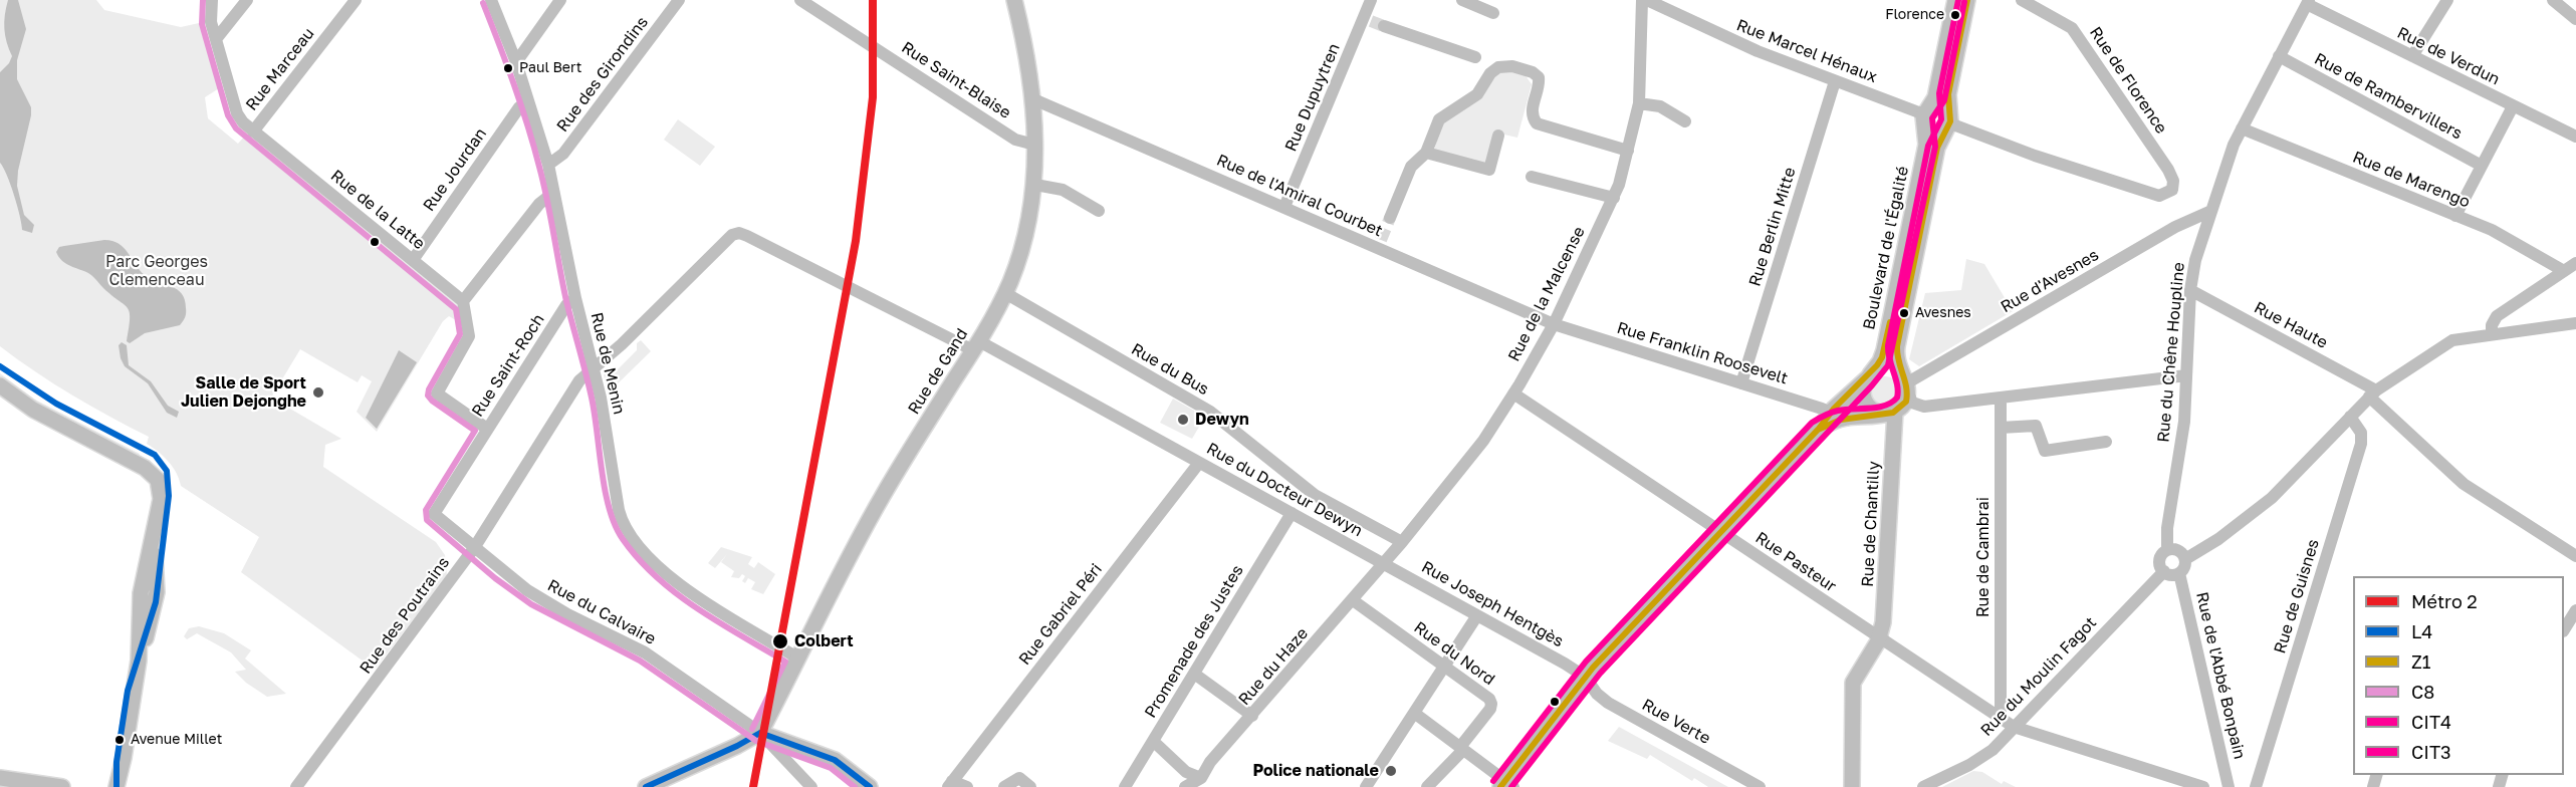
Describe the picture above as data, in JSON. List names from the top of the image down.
{
  "streets": {
    "main road": ["Boulevard de l'Égalité", "Rue de Gand", "Rue de Chantilly"],
    "street": [
      "Rue Marcel Hénaux",
      "Rue de Verdun",
      "Rue Marceau",
      "Rue des Girondins",
      "Rue Saint-Blaise",
      "Rue de Florence",
      "Rue de Rambervillers",
      "Rue Dupuytren",
      "Rue Jourdan",
      "Rue de Marengo",
      "Rue de l'Amiral Courbet",
      "Rue de la Latte",
      "Rue Berlin Mitte",
      "Rue d'Avesnes",
      "Rue de la Malcense",
      "Rue Haute",
      "Rue du Chêne Houpline",
      "Rue Franklin Roosevelt",
      "Rue de Menin",
      "Rue Saint-Roch",
      "Rue du Bus",
      "Rue du Docteur Dewyn",
      "Rue de Cambrai",
      "Rue Pasteur",
      "Rue de Guisnes",
      "Rue Joseph Hentgès",
      "Rue du Calvaire",
      "Rue Gabriel Péri",
      "Rue des Poutrains",
      "Promenade des Justes",
      "Rue du Nord",
      "Rue du Haze",
      "Rue de l'Abbé Bonpain",
      "Rue du Moulin Fagot",
      "Rue Verte"
    ]
  },
  "crossings": [
    ["Rue Marcel Hénaux", "Rue Berlin Mitte"],
    ["Rue Marcel Hénaux", "Boulevard de l'Égalité"],
    ["Rue de Verdun", "Rue du Chêne Houpline"],
    ["Rue Marceau", "Rue de la Latte"],
    ["Rue des Girondins", "Rue de Menin"],
    ["Rue Saint-Blaise", "Rue de Gand"],
    ["Rue de Florence", "Boulevard de l'Égalité"],
    ["Rue de Rambervillers", "Rue du Chêne Houpline"],
    ["Rue Dupuytren", "Rue de l'Amiral Courbet"],
    ["Rue Jourdan", "Rue de la Latte"],
    ["Rue Jourdan", "Rue de Menin"],
    ["Rue de Marengo", "Rue du Chêne Houpline"],
    ["Rue de l'Amiral Courbet", "Rue de la Malcense"],
    ["Rue de l'Amiral Courbet", "Rue Franklin Roosevelt"],
    ["Rue de l'Amiral Courbet", "Rue de Gand"],
    ["Rue Berlin Mitte", "Rue Franklin Roosevelt"],
    ["Boulevard de l'Égalité", "Rue d'Avesnes"],
    ["Boulevard de l'Égalité", "Rue Franklin Roosevelt"],
    ["Boulevard de l'Égalité", "Rue de Chantilly"],
    ["Boulevard de l'Égalité", "Rue Pasteur"],
    ["Boulevard de l'Égalité", "Rue Joseph Hentgès"],
    ["Boulevard de l'Égalité", "Rue Verte"],
    ["Rue d'Avesnes", "Rue du Chêne Houpline"],
    ["Rue d'Avesnes", "Rue de Chantilly"],
    ["Rue de la Malcense", "Rue Franklin Roosevelt"],
    ["Rue de la Malcense", "Rue du Bus"],
    ["Rue de la Malcense", "Rue du Docteur Dewyn"],
    ["Rue de la Malcense", "Rue Pasteur"],
    ["Rue de la Malcense", "Rue Joseph Hentgès"],
    ["Rue de la Malcense", "Rue du Haze"],
    ["Rue Haute", "Rue du Chêne Houpline"],
    ["Rue du Chêne Houpline", "Rue de l'Abbé Bonpain"],
    ["Rue du Chêne Houpline", "Rue du Moulin Fagot"],
    ["Rue de Menin", "Rue Saint-Roch"],
    ["Rue de Menin", "Rue de Gand"],
    ["Rue de Menin", "Rue du Docteur Dewyn"],
    ["Rue de Menin", "Rue des Poutrains"],
    ["Rue Saint-Roch", "Rue du Calvaire"],
    ["Rue du Bus", "Rue de Gand"],
    ["Rue de Gand", "Rue du Docteur Dewyn"],
    ["Rue de Gand", "Rue du Calvaire"],
    ["Rue du Docteur Dewyn", "Rue Joseph Hentgès"],
    ["Rue du Docteur Dewyn", "Rue Gabriel Péri"],
    ["Rue du Docteur Dewyn", "Rue des Poutrains"],
    ["Rue du Docteur Dewyn", "Promenade des Justes"],
    ["Rue du Docteur Dewyn", "Rue du Haze"],
    ["Rue de Chantilly", "Rue Pasteur"],
    ["Rue de Cambrai", "Rue Pasteur"],
    ["Rue Pasteur", "Rue du Moulin Fagot"],
    ["Rue Joseph Hentgès", "Rue du Haze"],
    ["Rue Joseph Hentgès", "Rue Verte"],
    ["Rue du Calvaire", "Rue des Poutrains"],
    ["Rue du Nord", "Rue du Haze"],
    ["Rue de l'Abbé Bonpain", "Rue du Moulin Fagot"]
  ],
  "parks": ["Parc Georges Clemenceau"],
  "places": [
    "Florence",
    "Paul Bert",
    "Avesnes",
    "Salle de Sport Julien Dejonghe",
    "Dewyn",
    "Colbert",
    "Avenue Millet",
    "Police nationale"
  ],
  "lines": [
    "metro line 2",
    "transit line Z1",
    "transit line C8",
    "transit line CIT3",
    "transit line CIT4",
    "transit line L4"
  ],
  "legend": [
    "Métro 2",
    "L4",
    "Z1",
    "C8",
    "CIT4",
    "CIT3"
  ]
}
